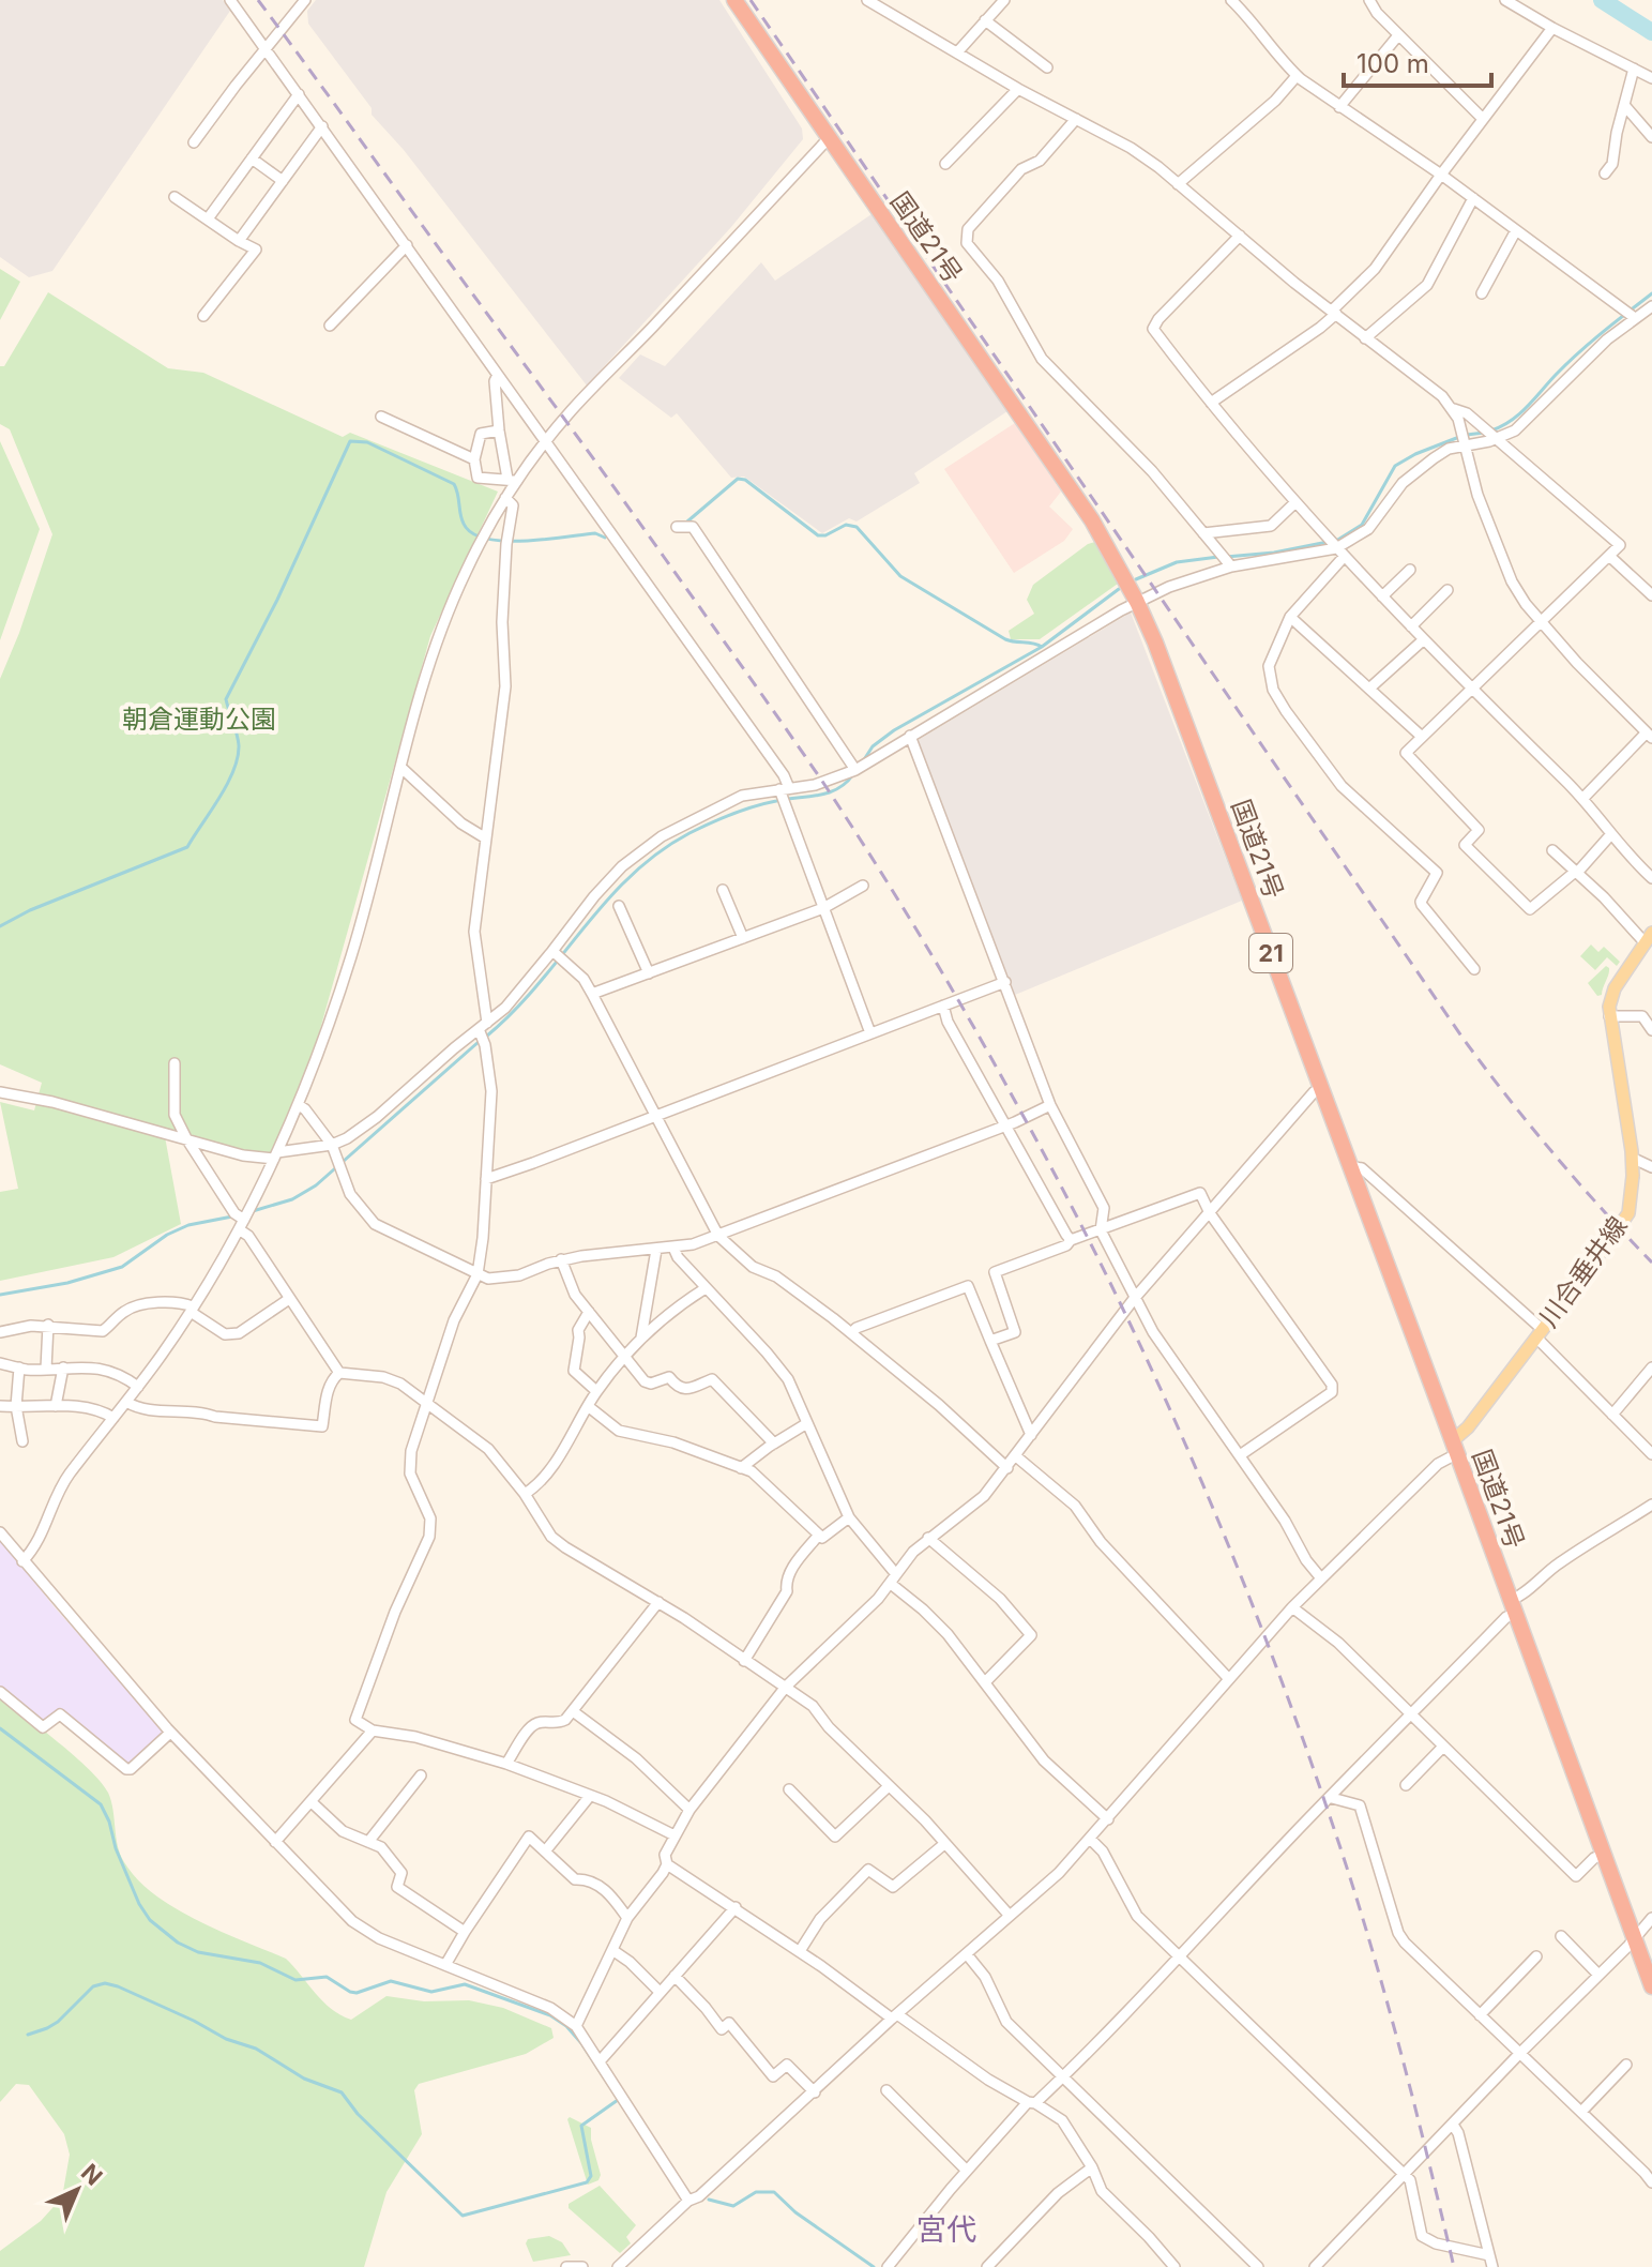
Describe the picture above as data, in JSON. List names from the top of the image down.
{
  "streets": {
    "highway": ["国道21号", "21"],
    "main road": ["川合垂井線"]
  },
  "crossings": [
    ["国道21号", "川合垂井線"]
  ],
  "districts": ["宮代"],
  "parks": ["朝倉運動公園"],
  "scale_bar": "100 m",
  "north": "top right"
}
